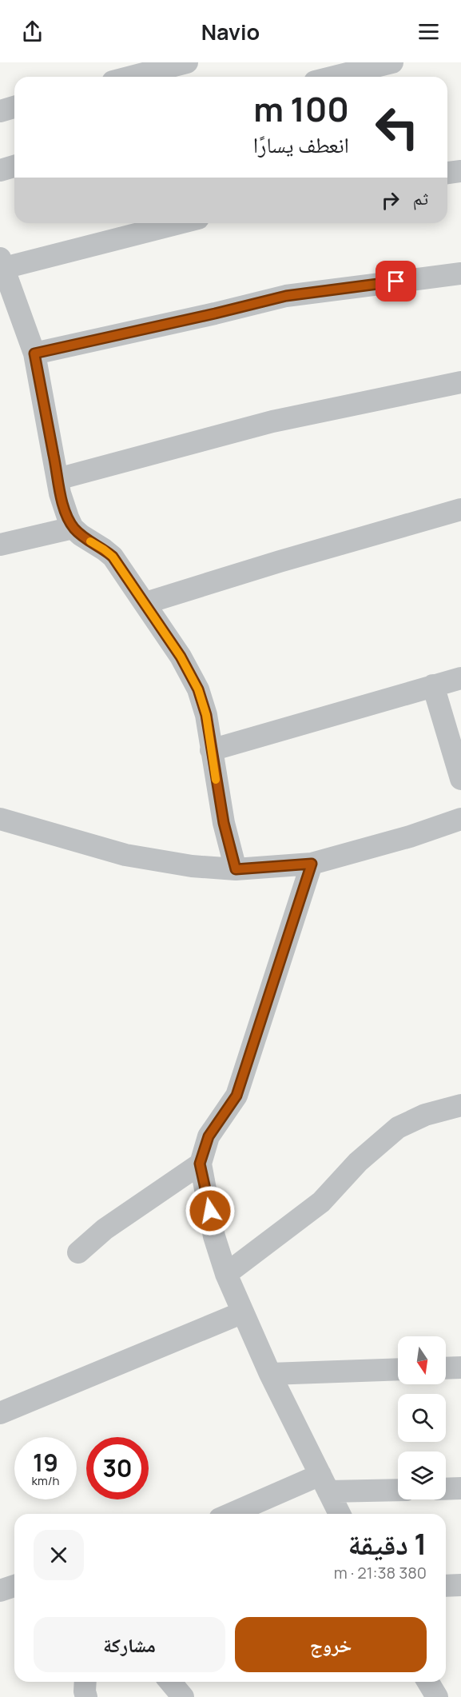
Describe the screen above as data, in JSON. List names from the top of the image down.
{
  "north": "bottom",
  "page": {
    "header": "Navio",
    "turn": ["100 m", "انعطف يسارًا"],
    "then": "ثم",
    "speed": "19 km/h",
    "limit": "30",
    "heading": ["1 دقيقة", "380 m · 21:38"],
    "buttons": ["خروج", "مشاركة"]
  }
}
